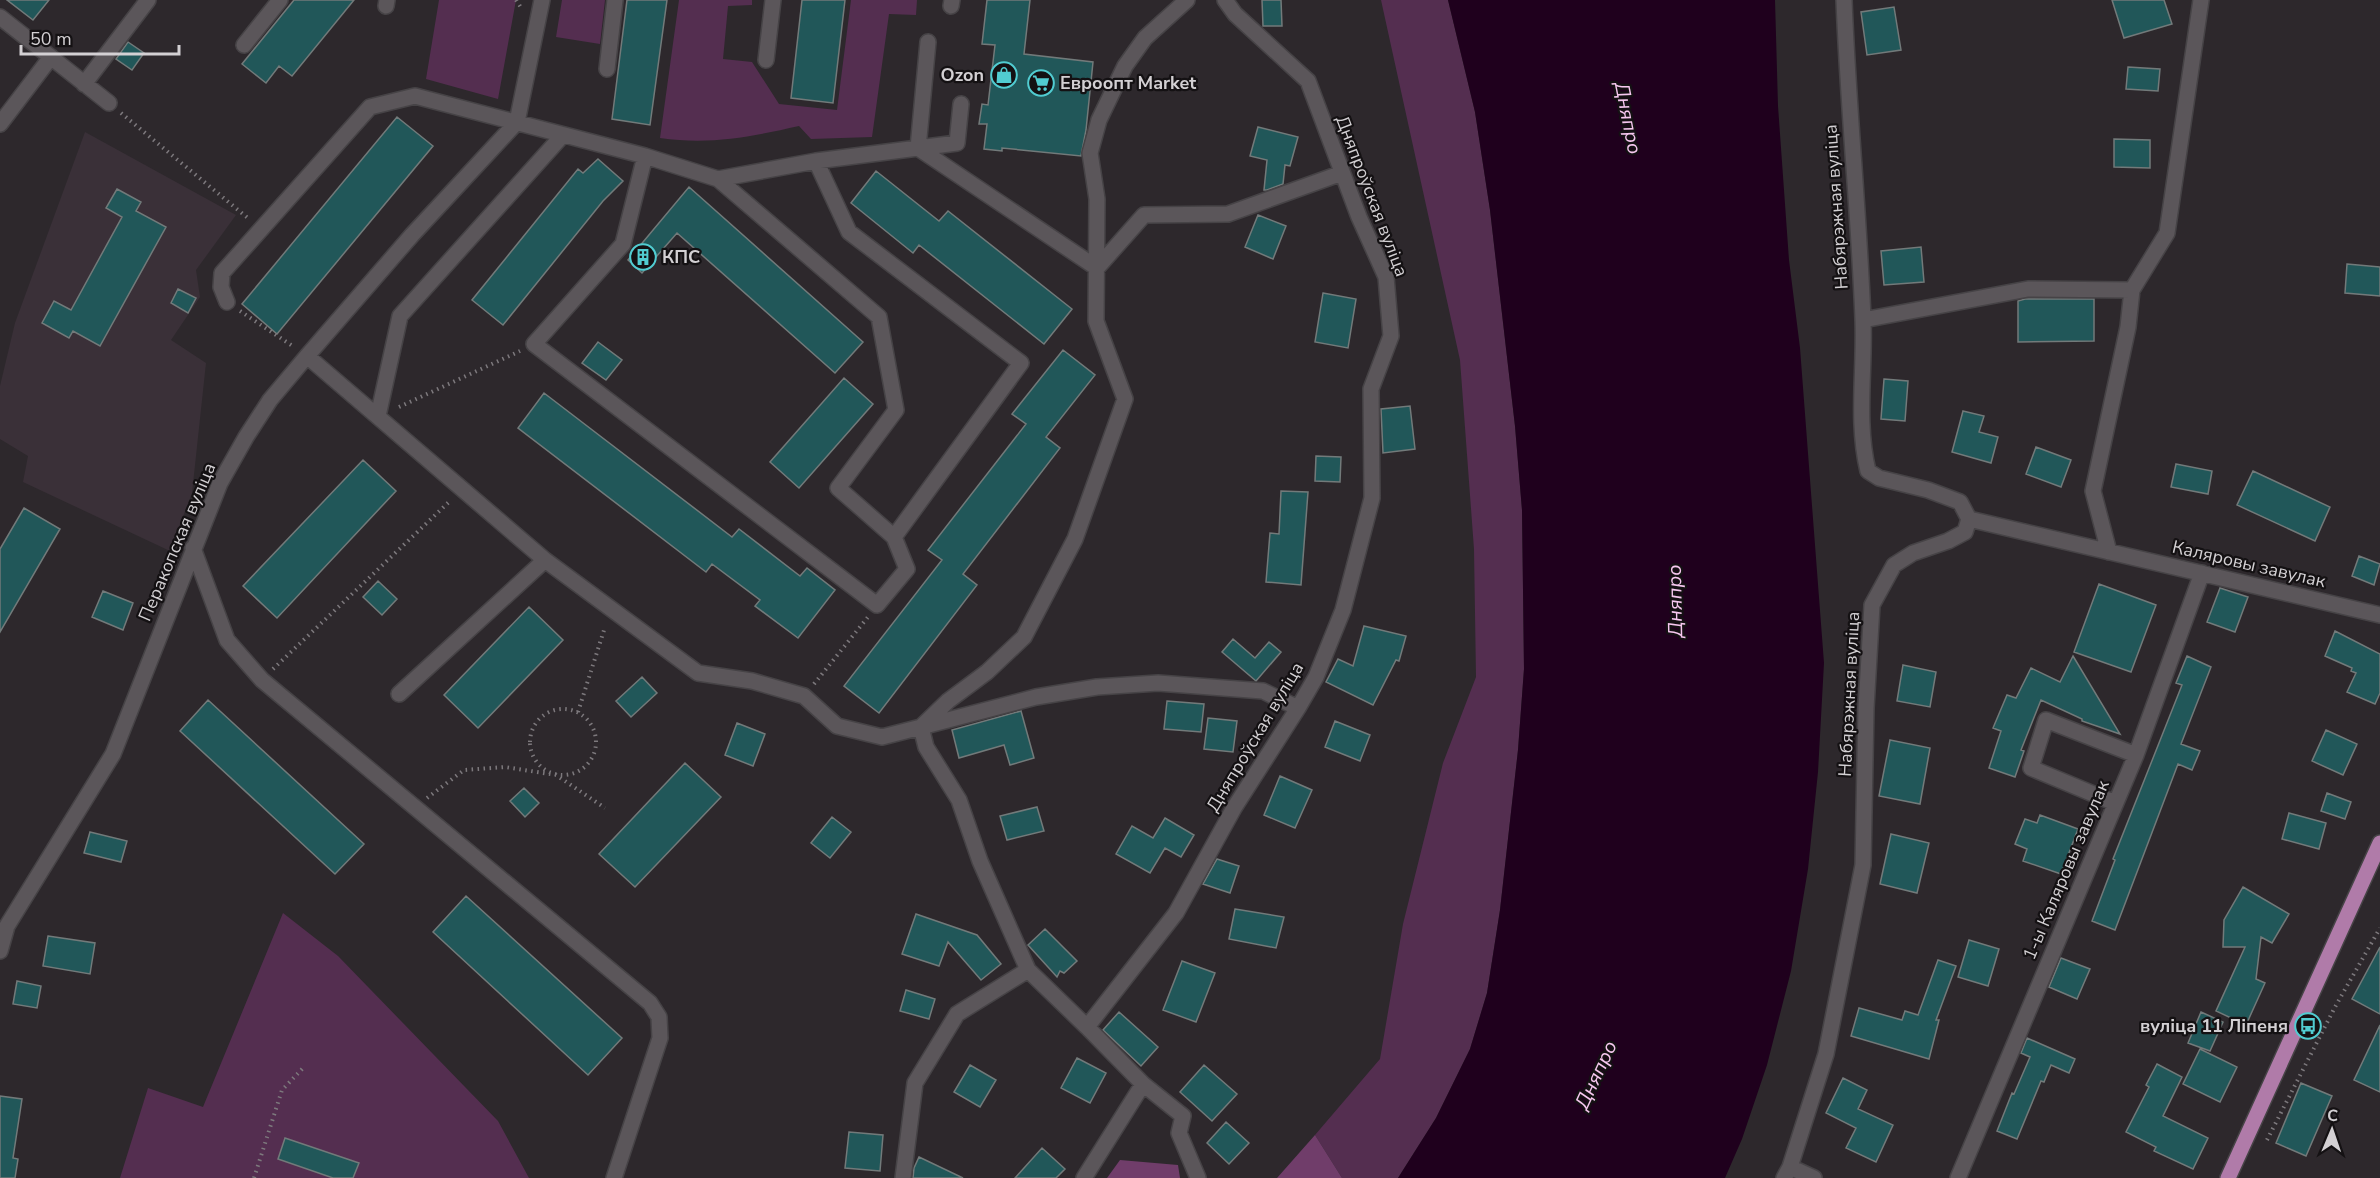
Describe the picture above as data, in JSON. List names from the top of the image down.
{
  "streets": {
    "street": [
      "Дняпроўская вуліца",
      "Набярэжная вуліца",
      "Перакопская вуліца",
      "Каляровы завулак",
      "1-ы Каляровы завулак"
    ]
  },
  "crossings": [
    ["Набярэжная вуліца", "Каляровы завулак"],
    ["Каляровы завулак", "1-ы Каляровы завулак"]
  ],
  "water": ["Дняпро"],
  "places": {
    "shop": ["Ozon"],
    "supermarket": ["Евроопт Market"],
    "building": ["КПС"],
    "bus stop": ["вуліца 11 Ліпеня"]
  },
  "scale_bar": "50 m",
  "north": "top"
}
